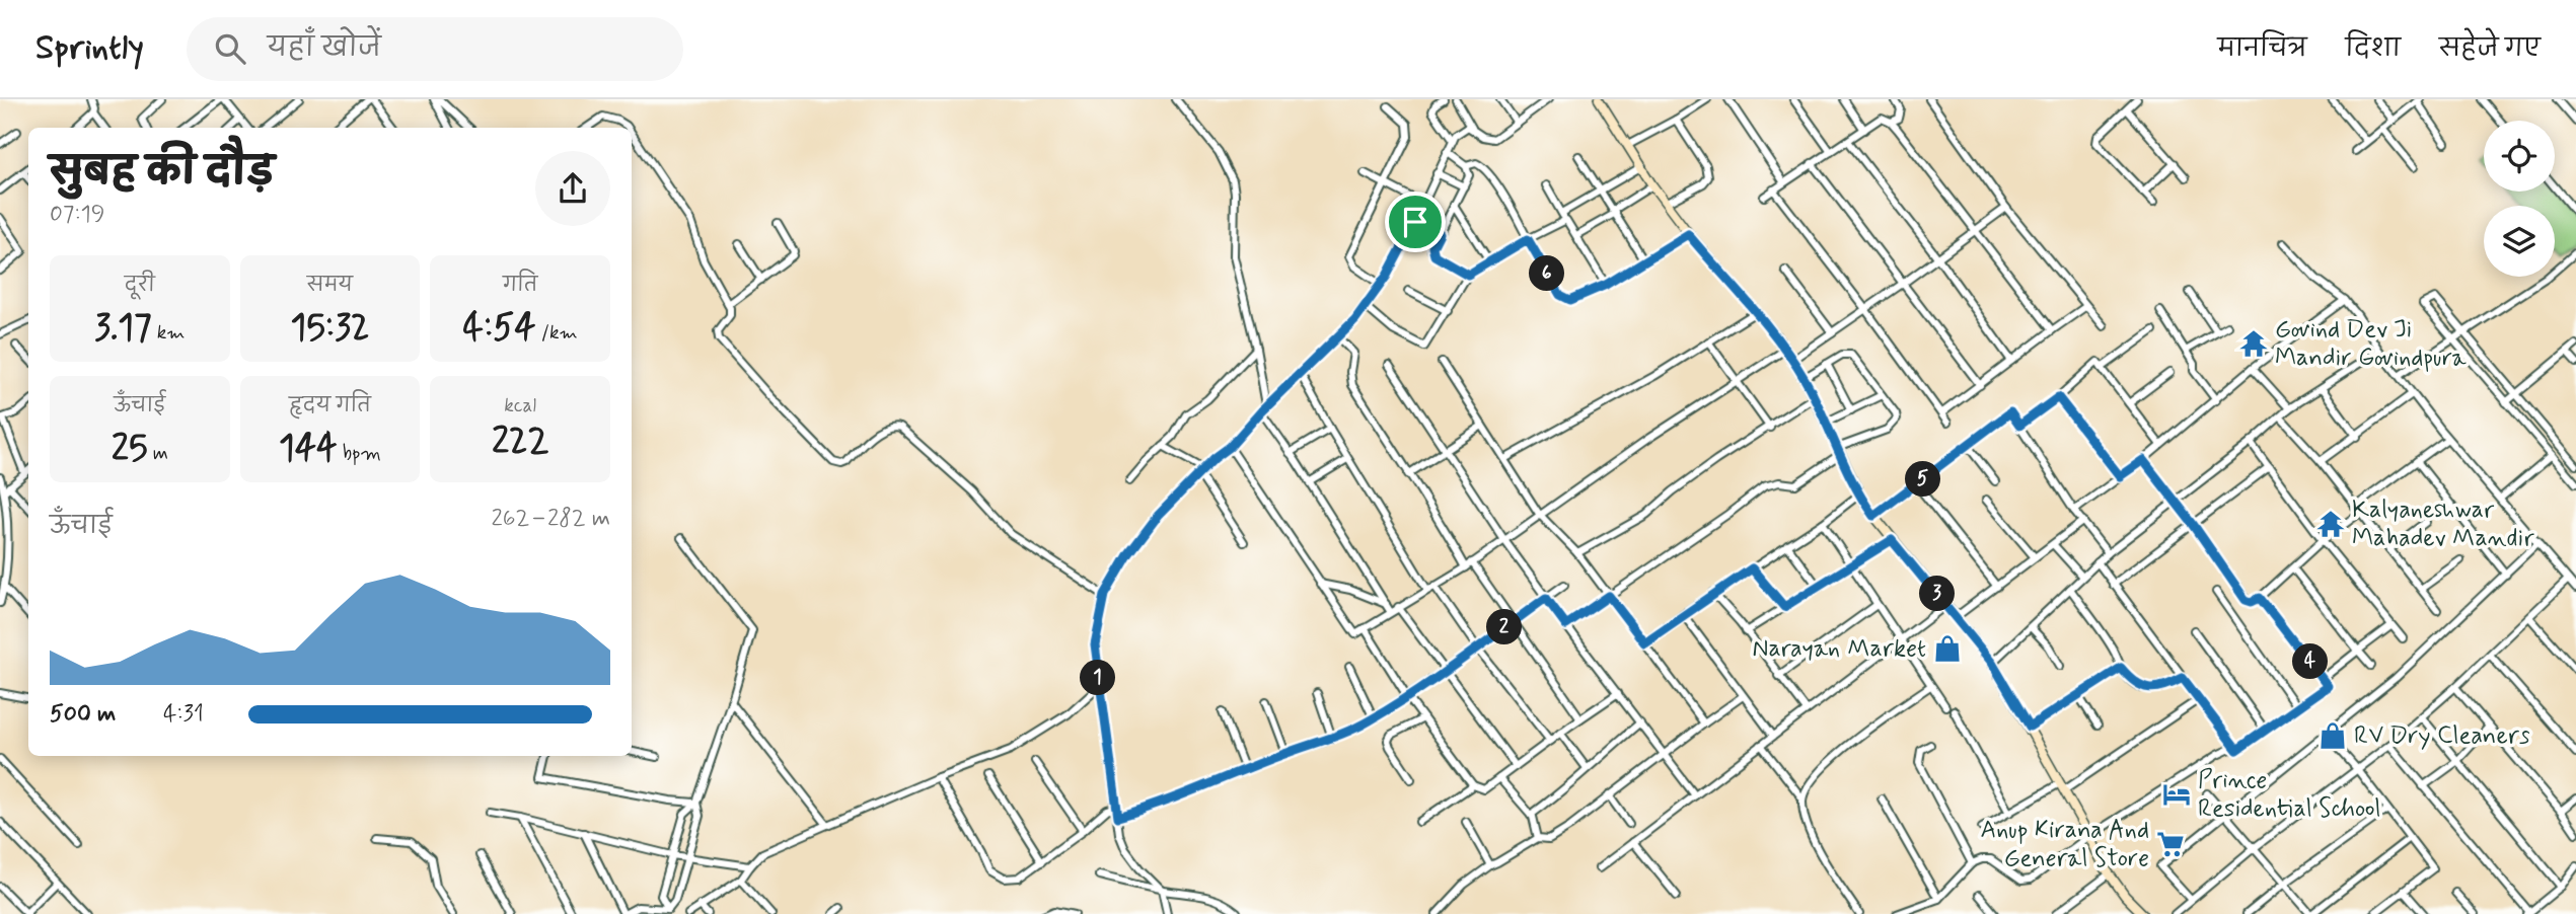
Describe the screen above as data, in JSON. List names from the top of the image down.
{
  "places": {
    "temple": ["Govind Dev Ji Mandir Govindpura", "Kalyaneshwar Mahadev Mandir"],
    "shop": ["Narayan Market", "RV Dry Cleaners"],
    "hotel": ["Prince Residential School"],
    "supermarket": ["Anup Kirana And General Store"]
  },
  "page": {
    "header": "Sprintly",
    "search": "यहाँ खोजें",
    "nav": ["मानचित्र", "दिशा", "सहेजे गए"],
    "heading": ["सुबह की दौड़", "07:19"],
    "stats": [
      ["दूरी", "3.17 km"],
      ["समय", "15:32"],
      ["गति", "4:54 /km"],
      ["ऊँचाई", "25 m"],
      ["हृदय गति", "144 bpm"],
      ["kcal", "222"]
    ],
    "pins": [
      "6",
      "5",
      "3",
      "2",
      "4",
      "1"
    ],
    "chart": ["ऊँचाई", "262–282 m"],
    "list": [
      {
        "name": "500 m",
        "note": "4:31"
      }
    ]
  }
}
